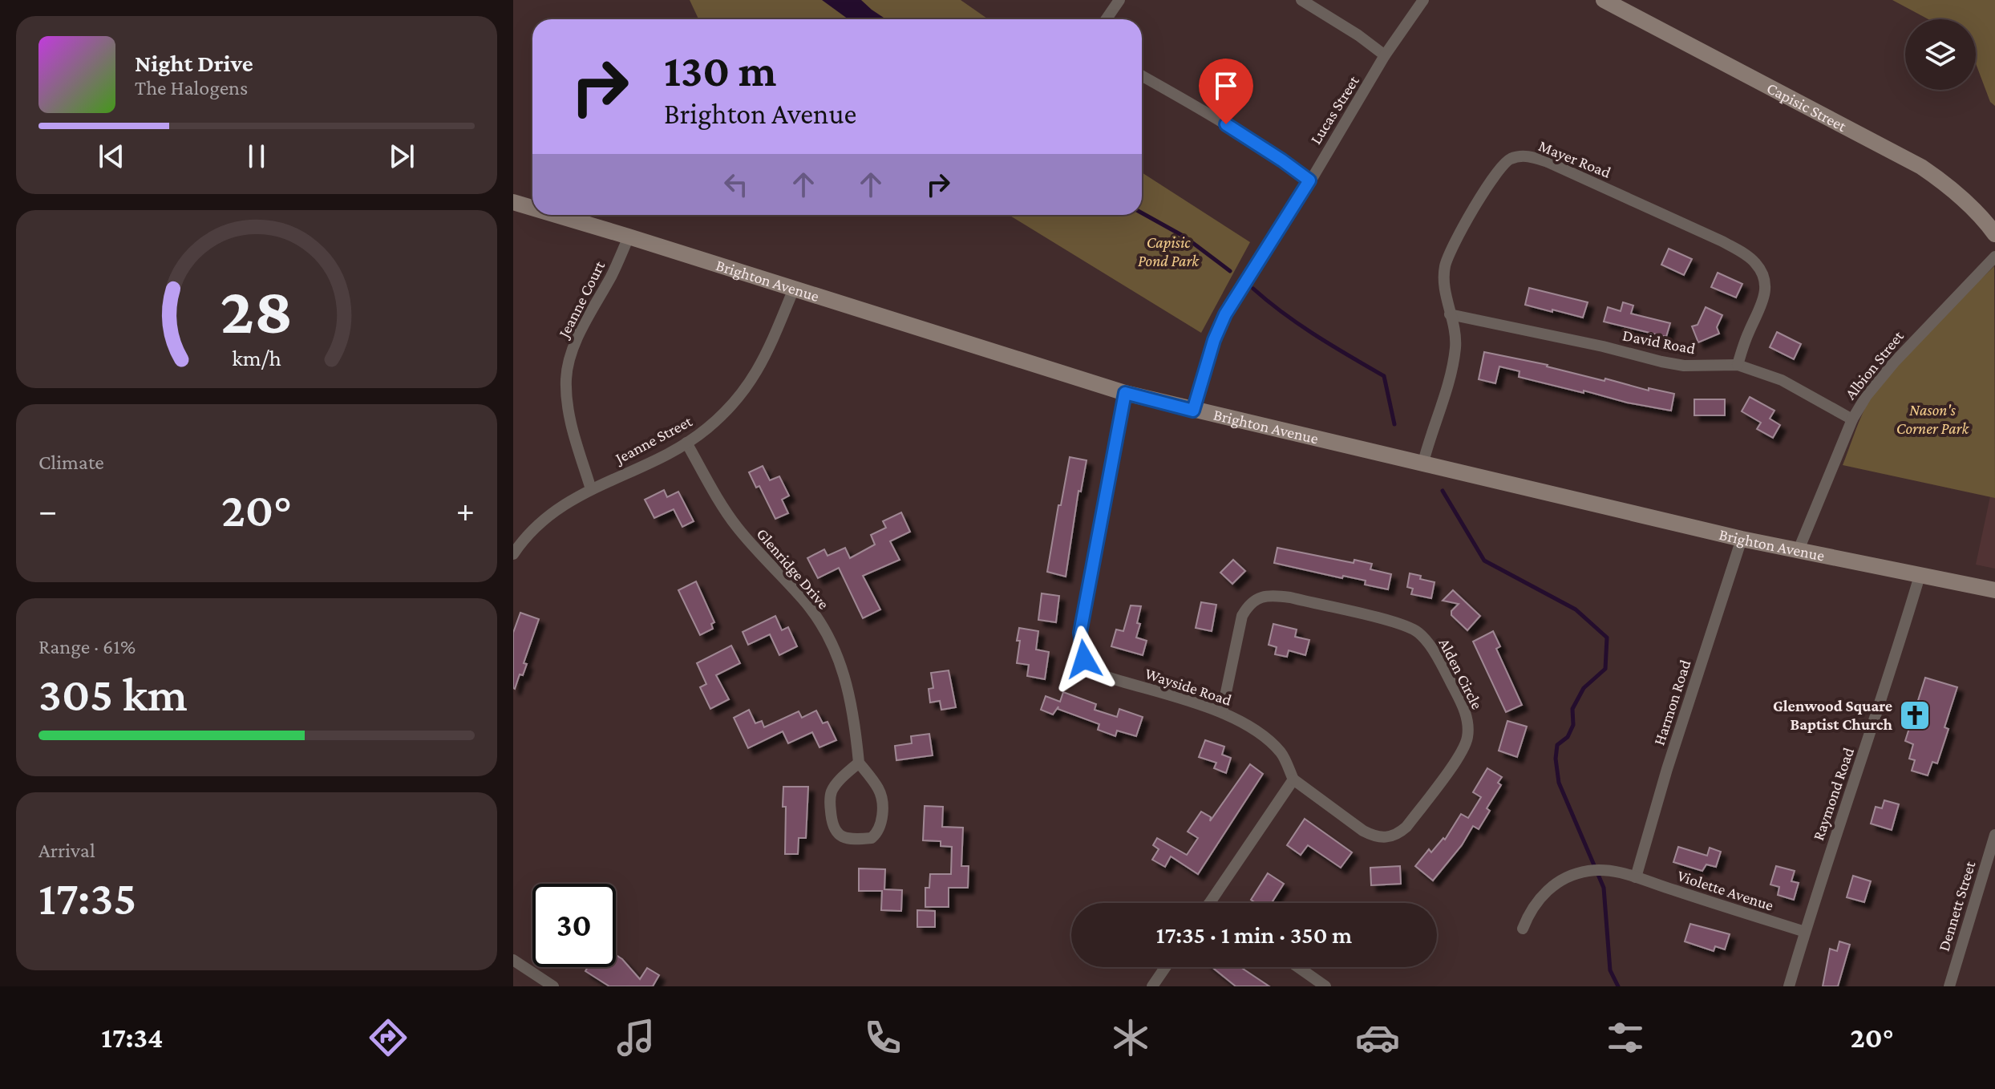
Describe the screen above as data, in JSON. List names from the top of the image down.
{
  "streets": {
    "main road": ["Capisic Street", "Brighton Avenue"],
    "street": [
      "Lucas Street",
      "Mayer Road",
      "Jeanne Court",
      "David Road",
      "Albion Street",
      "Jeanne Street",
      "Glenridge Drive",
      "Alden Circle",
      "Wayside Road",
      "Harmon Road",
      "Raymond Road",
      "Violette Avenue",
      "Dennett Street"
    ]
  },
  "crossings": [
    ["Lucas Street", "Brighton Avenue"],
    ["Mayer Road", "Brighton Avenue"],
    ["Mayer Road", "David Road"],
    ["Brighton Avenue", "Jeanne Court"],
    ["Brighton Avenue", "Albion Street"],
    ["Brighton Avenue", "Jeanne Street"],
    ["Brighton Avenue", "Wayside Road"],
    ["Brighton Avenue", "Harmon Road"],
    ["Brighton Avenue", "Raymond Road"],
    ["Jeanne Court", "Jeanne Street"],
    ["David Road", "Albion Street"],
    ["Jeanne Street", "Glenridge Drive"],
    ["Alden Circle", "Wayside Road"],
    ["Harmon Road", "Violette Avenue"],
    ["Raymond Road", "Violette Avenue"]
  ],
  "parks": ["Capisic Pond Park", "Nason's Corner Park"],
  "places": {
    "church": ["Glenwood Square Baptist Church"]
  },
  "page": {
    "turn": ["130 m", "Brighton Avenue"],
    "song": ["Night Drive", "The Halogens"],
    "tile": [
      "Climate",
      ["Range · 61%", "305 km"],
      ["Arrival", "17:35"]
    ],
    "heat": ["−", "20°", "+"],
    "limit": "30",
    "trip": "17:35 · 1 min · 350 m",
    "tabs": ["17:34", "20°"],
    "gauge": ["28", "km/h"]
  }
}
